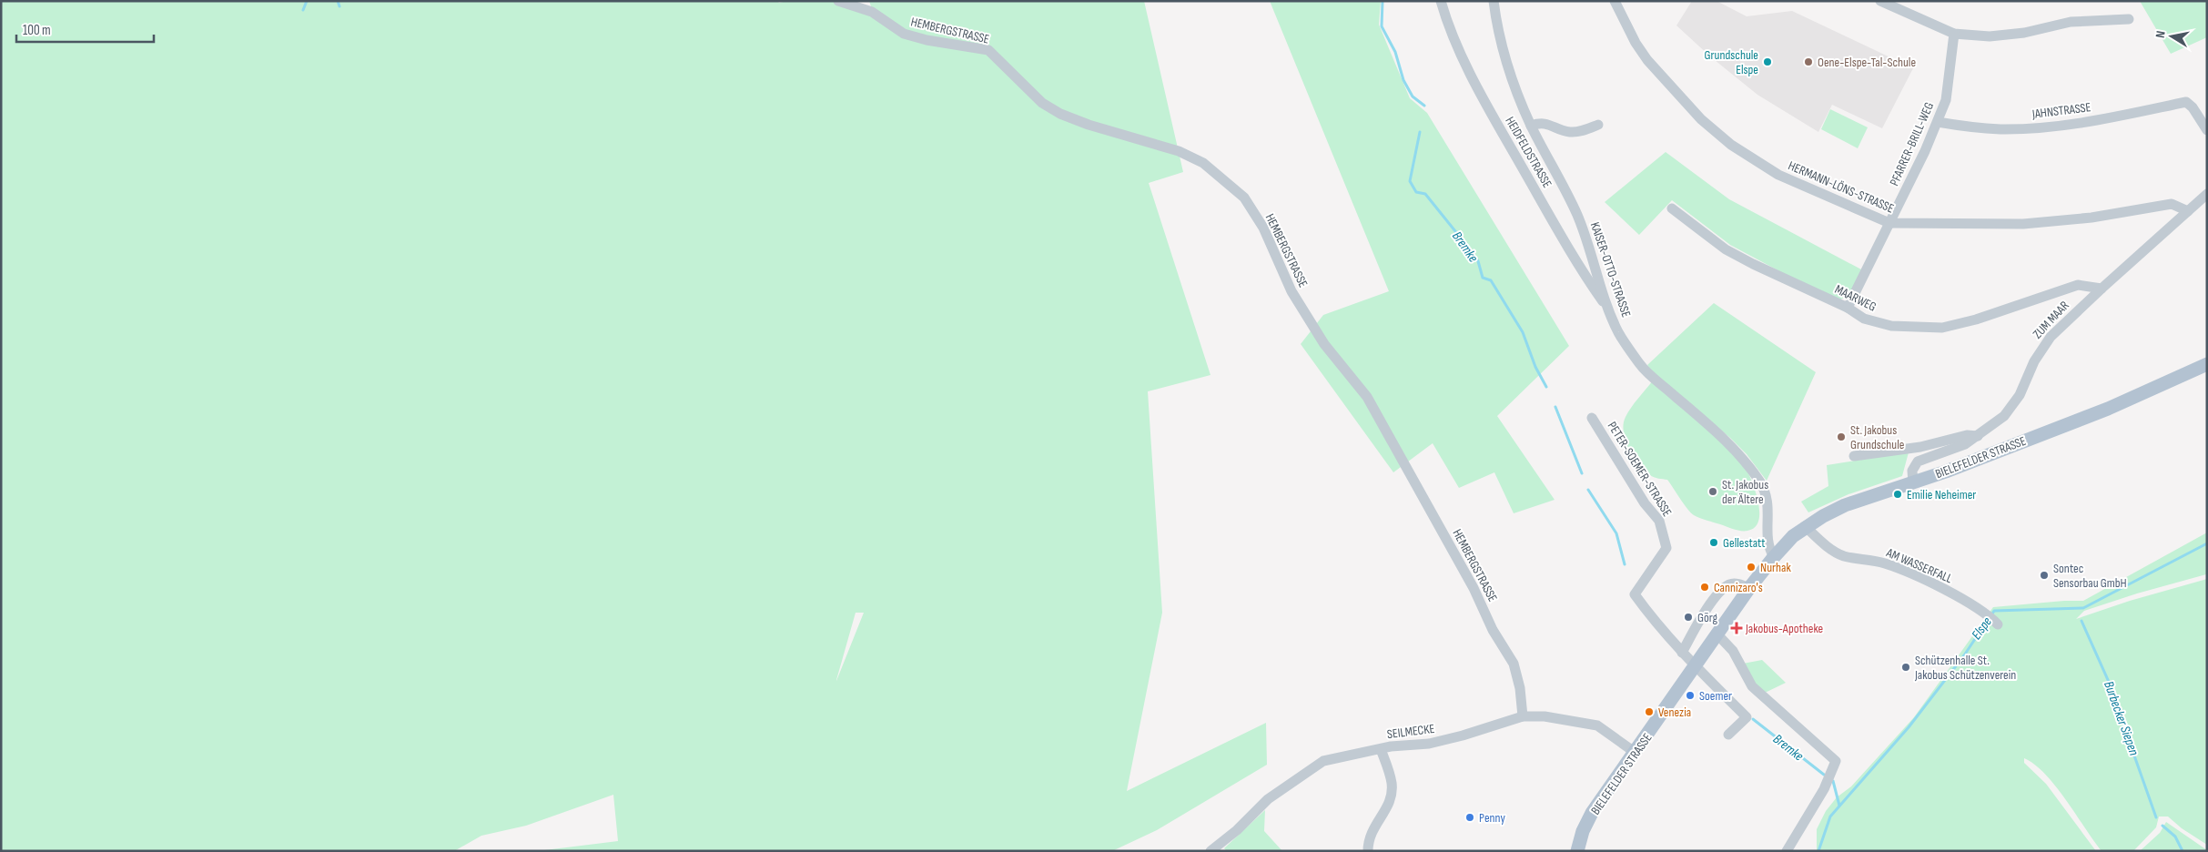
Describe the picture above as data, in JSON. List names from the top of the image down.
{
  "streets": {
    "main road": ["BIELEFELDER STRASSE"],
    "street": [
      "HEMBERGSTRASSE",
      "JAHNSTRASSE",
      "PFARRER-BRILL-WEG",
      "HEIDFELDSTRASSE",
      "HERMANN-LÖNS-STRASSE",
      "KAISER-OTTO-STRASSE",
      "MAARWEG",
      "ZUM MAAR",
      "PETER-SOEMER-STRASSE",
      "AM WASSERFALL",
      "SEILMECKE"
    ]
  },
  "crossings": [
    ["HEMBERGSTRASSE", "SEILMECKE"],
    ["JAHNSTRASSE", "PFARRER-BRILL-WEG"],
    ["PFARRER-BRILL-WEG", "HERMANN-LÖNS-STRASSE"],
    ["PFARRER-BRILL-WEG", "MAARWEG"],
    ["HEIDFELDSTRASSE", "KAISER-OTTO-STRASSE"],
    ["HERMANN-LÖNS-STRASSE", "ZUM MAAR"],
    ["KAISER-OTTO-STRASSE", "BIELEFELDER STRASSE"],
    ["MAARWEG", "ZUM MAAR"],
    ["ZUM MAAR", "BIELEFELDER STRASSE"],
    ["BIELEFELDER STRASSE", "PETER-SOEMER-STRASSE"],
    ["BIELEFELDER STRASSE", "AM WASSERFALL"],
    ["BIELEFELDER STRASSE", "SEILMECKE"]
  ],
  "water": ["Bremke", "Elspe", "Burbecker Siepen"],
  "places": {
    "other": [
      "Grundschule Elspe",
      "Oene-Elspe-Tal-Schule",
      "St. Jakobus Grundschule",
      "St. Jakobus der Ältere",
      "Emilie Neheimer",
      "Gellestatt",
      "Nurhak",
      "Sontec Sensorbau GmbH",
      "Cannizaro's",
      "Görg",
      "Schützenhalle St. Jakobus Schützenverein",
      "Soemer",
      "Venezia",
      "Penny"
    ],
    "health": ["Jakobus-Apotheke"]
  },
  "scale_bar": "100 m",
  "north": "left"
}
